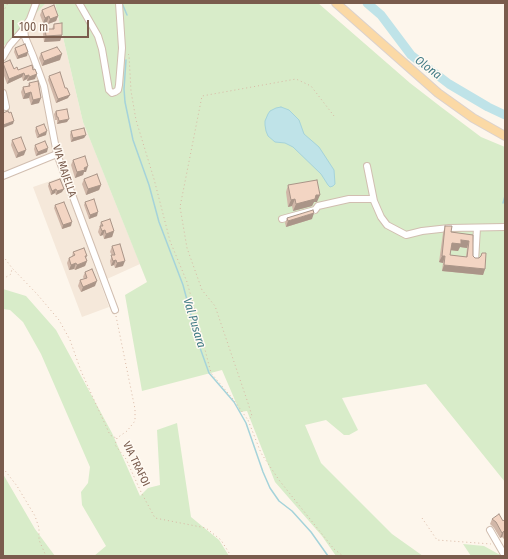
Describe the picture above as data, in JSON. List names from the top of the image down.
{
  "streets": {
    "street": ["VIA MAJELLA"],
    "path": ["VIA TRAFOI"]
  },
  "crossings": [
    ["VIA MAJELLA", "VIA TRAFOI"]
  ],
  "water": ["Olona", "Val Pusara"],
  "scale_bar": "100 m"
}
